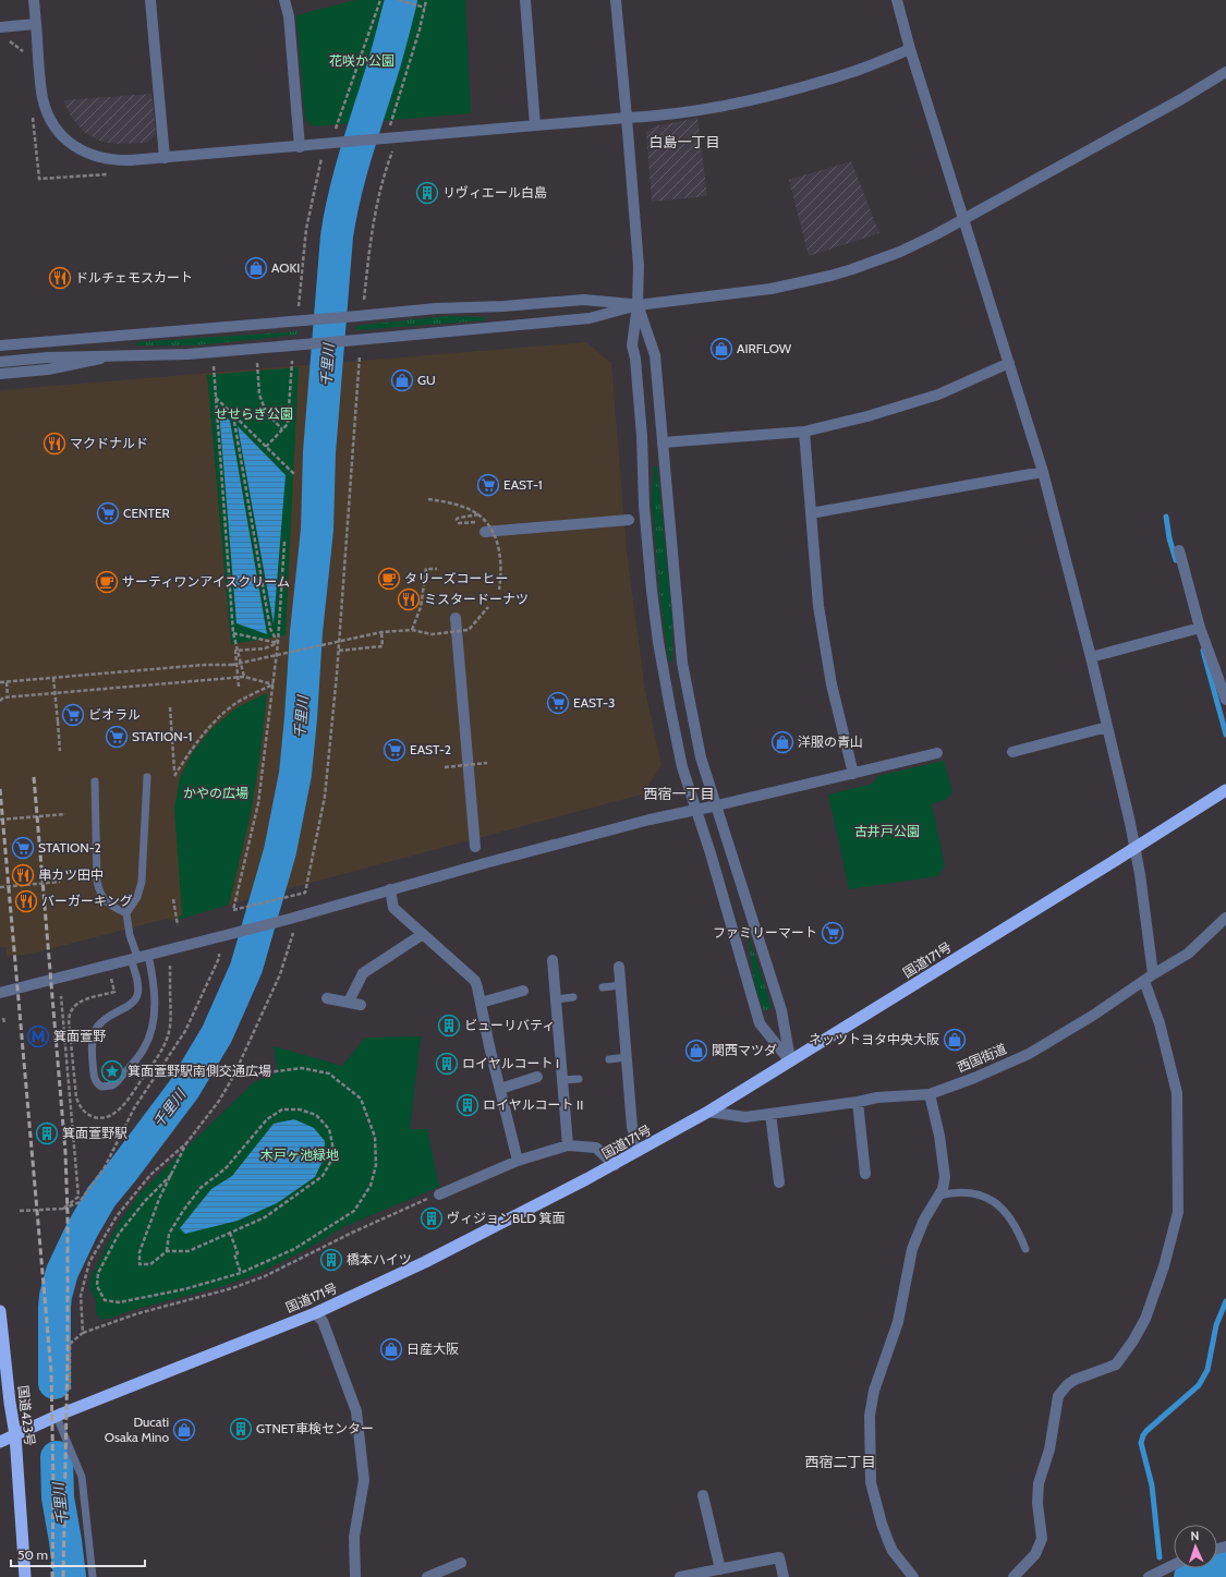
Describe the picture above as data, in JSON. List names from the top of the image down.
{
  "streets": {
    "highway": ["国道171号", "国道423号"],
    "street": ["西国街道"]
  },
  "crossings": [
    ["国道171号", "西国街道"],
    ["国道171号", "国道423号"]
  ],
  "districts": ["白島一丁目", "西宿一丁目", "西宿二丁目"],
  "water": ["千里川"],
  "parks": [
    "花咲か公園",
    "せせらぎ公園",
    "かやの広場",
    "古井戸公園",
    "木戸ヶ池緑地"
  ],
  "places": {
    "building": [
      "リヴィエール白島",
      "ビューリバティ",
      "ロイヤルコート I",
      "ロイヤルコート II",
      "箕面萱野駅",
      "ヴィジョンBLD 箕面",
      "橋本ハイツ",
      "GTNET車検センター"
    ],
    "shop": [
      "AOKI",
      "AIRFLOW",
      "GU",
      "洋服の青山",
      "ネッツトヨタ中央大阪",
      "関西マツダ",
      "日産大阪",
      "Ducati Osaka Mino"
    ],
    "restaurant": [
      "ドルチェモスカート",
      "マクドナルド",
      "ミスタードーナツ",
      "串カツ田中",
      "バーガーキング"
    ],
    "supermarket": [
      "EAST-1",
      "CENTER",
      "EAST-3",
      "ビオラル",
      "STATION-1",
      "EAST-2",
      "STATION-2",
      "ファミリーマート"
    ],
    "cafe": ["タリーズコーヒー", "サーティワンアイスクリーム"],
    "metro station": ["箕面萱野"],
    "place": ["箕面萱野駅南側交通広場"]
  },
  "scale_bar": "50 m",
  "north": "top"
}
